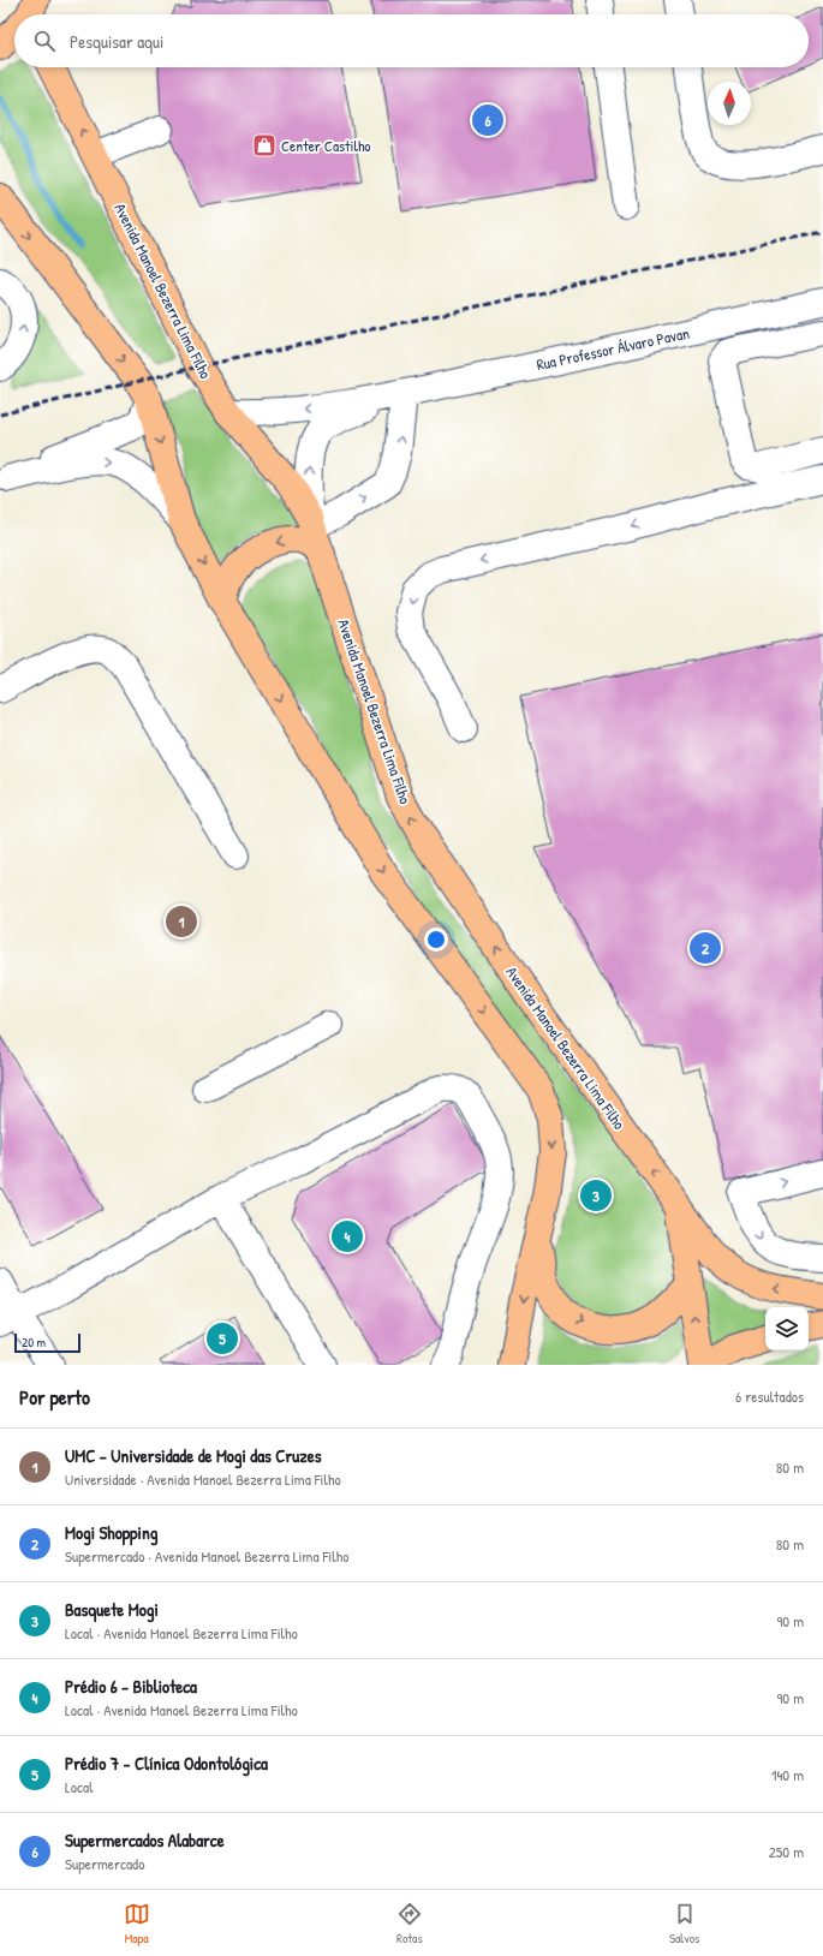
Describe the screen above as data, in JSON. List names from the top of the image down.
{
  "streets": {
    "main road": ["Avenida Manoel Bezerra Lima Filho"],
    "street": ["Rua Professor Álvaro Pavan"]
  },
  "crossings": [
    ["Avenida Manoel Bezerra Lima Filho", "Rua Professor Álvaro Pavan"]
  ],
  "places": {
    "shop": ["Center Castilho"]
  },
  "scale_bar": "20 m",
  "north": "top",
  "page": {
    "search": "Pesquisar aqui",
    "pins": [
      "6",
      "1",
      "2",
      "3",
      "4",
      "5"
    ],
    "scale": "20 m",
    "heading": ["Por perto", "6 resultados"],
    "list": [
      {
        "mark": "1",
        "name": "UMC - Universidade de Mogi das Cruzes",
        "note": "Universidade · Avenida Manoel Bezerra Lima Filho",
        "value": "80 m"
      },
      {
        "mark": "2",
        "name": "Mogi Shopping",
        "note": "Supermercado · Avenida Manoel Bezerra Lima Filho",
        "value": "80 m"
      },
      {
        "mark": "3",
        "name": "Basquete Mogi",
        "note": "Local · Avenida Manoel Bezerra Lima Filho",
        "value": "90 m"
      },
      {
        "mark": "4",
        "name": "Prédio 6 - Biblioteca",
        "note": "Local · Avenida Manoel Bezerra Lima Filho",
        "value": "90 m"
      },
      {
        "mark": "5",
        "name": "Prédio 7 - Clínica Odontológica",
        "note": "Local",
        "value": "140 m"
      },
      {
        "mark": "6",
        "name": "Supermercados Alabarce",
        "note": "Supermercado",
        "value": "250 m"
      }
    ],
    "nav": ["Mapa", "Rotas", "Salvos"]
  }
}
